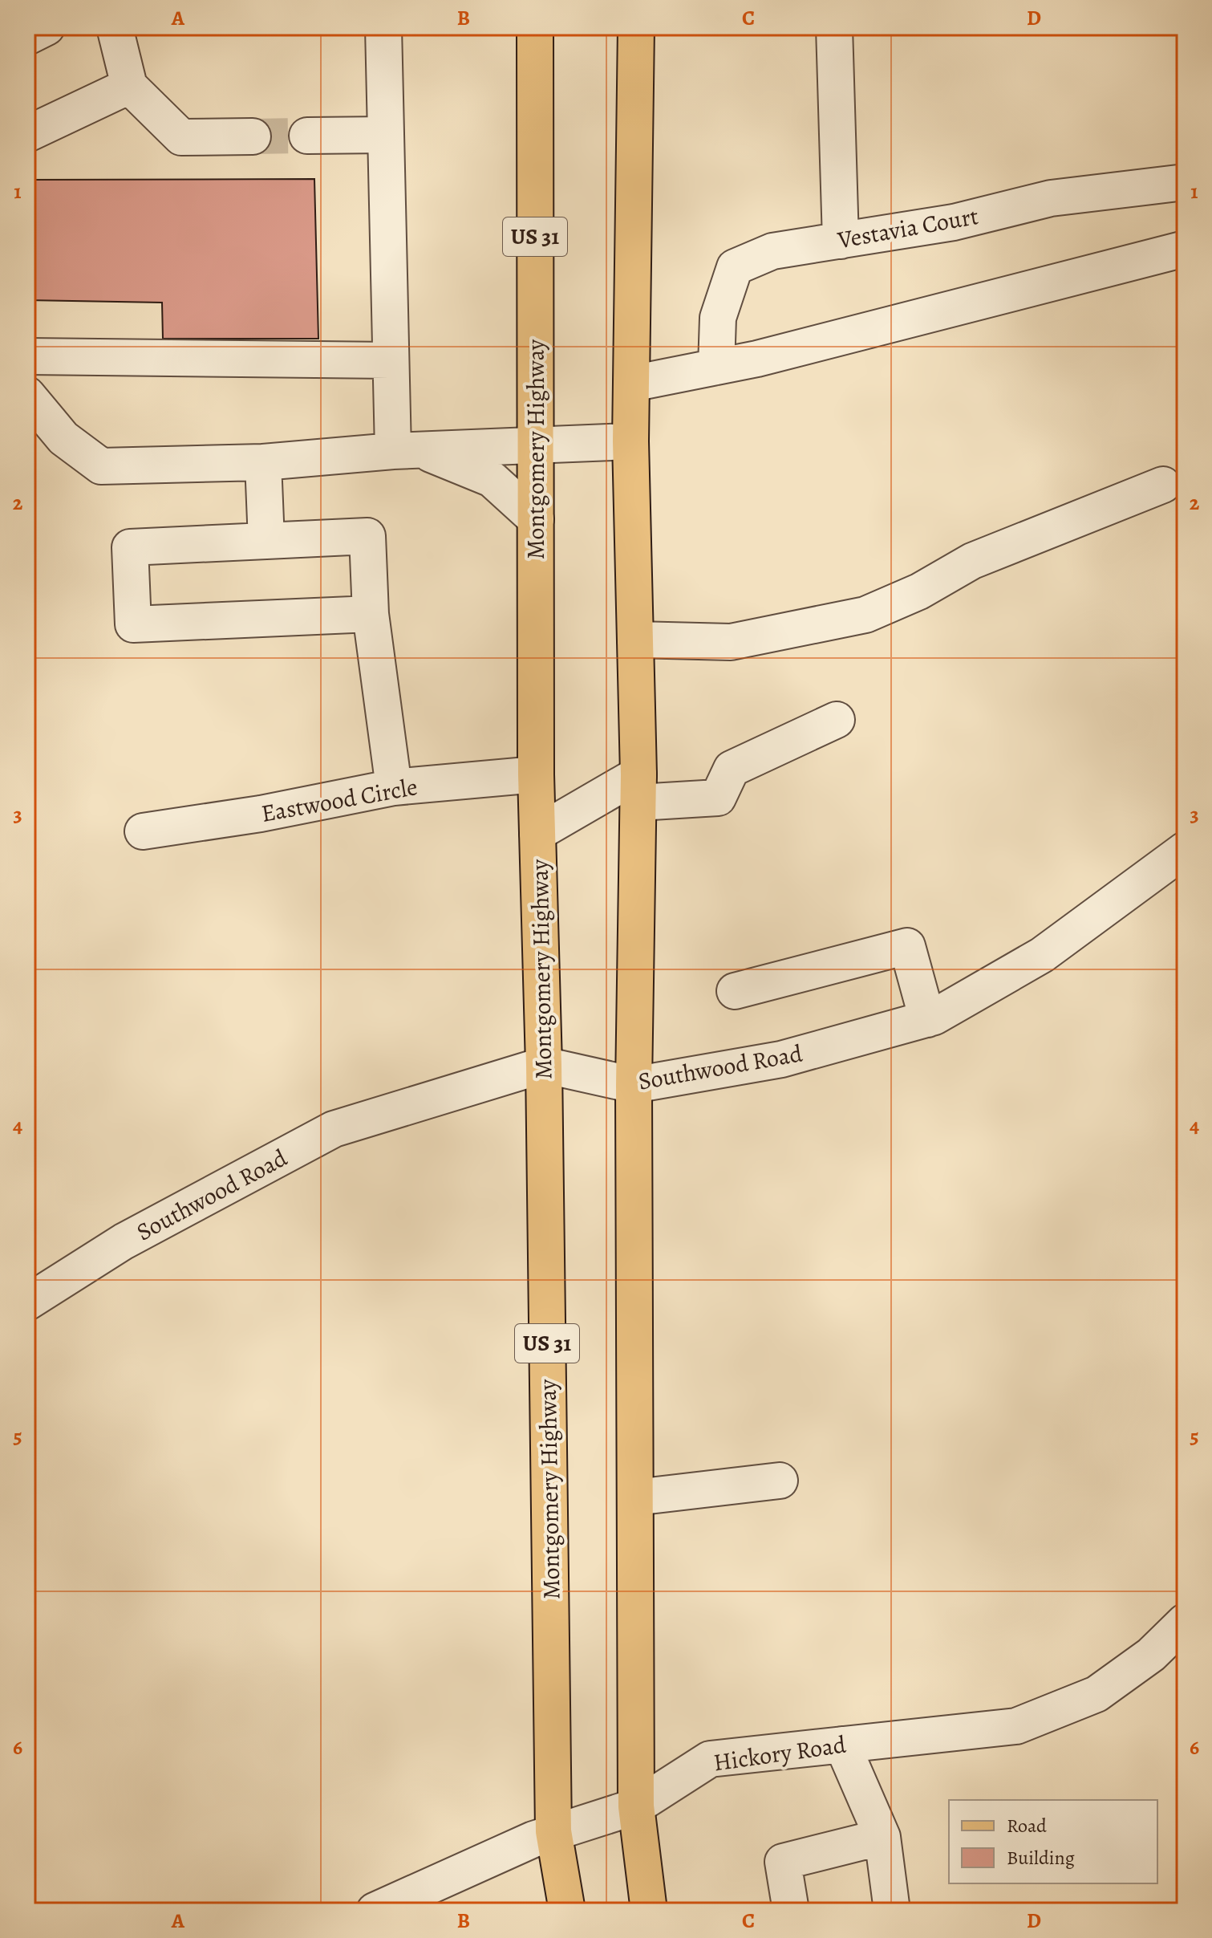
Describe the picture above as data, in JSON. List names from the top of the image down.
{
  "streets": {
    "main road": ["US 31", "Montgomery Highway"],
    "street": [
      "Vestavia Court",
      "Eastwood Circle",
      "Southwood Road",
      "Hickory Road"
    ]
  },
  "crossings": [
    ["Montgomery Highway", "Eastwood Circle"],
    ["Montgomery Highway", "Southwood Road"],
    ["Montgomery Highway", "Hickory Road"]
  ],
  "legend": ["Road", "Building"],
  "grid": {
    "columns": [
      "A",
      "B",
      "C",
      "D"
    ],
    "rows": [
      "1",
      "2",
      "3",
      "4",
      "5",
      "6"
    ]
  }
}
